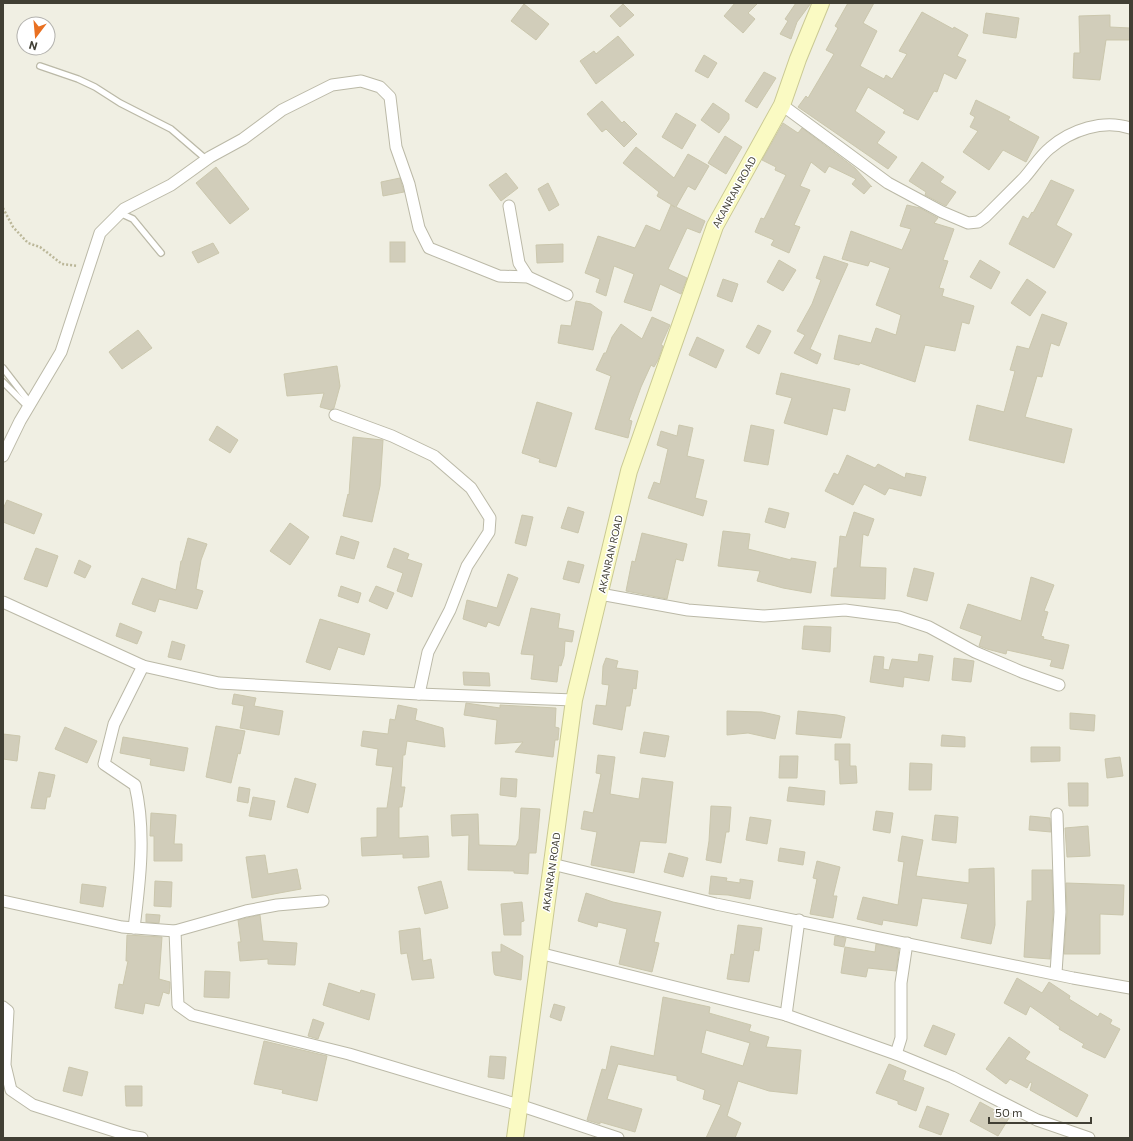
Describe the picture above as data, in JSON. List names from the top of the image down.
{
  "streets": {
    "main road": ["AKANRAN ROAD"]
  },
  "scale_bar": "50 m",
  "north": "bottom"
}
